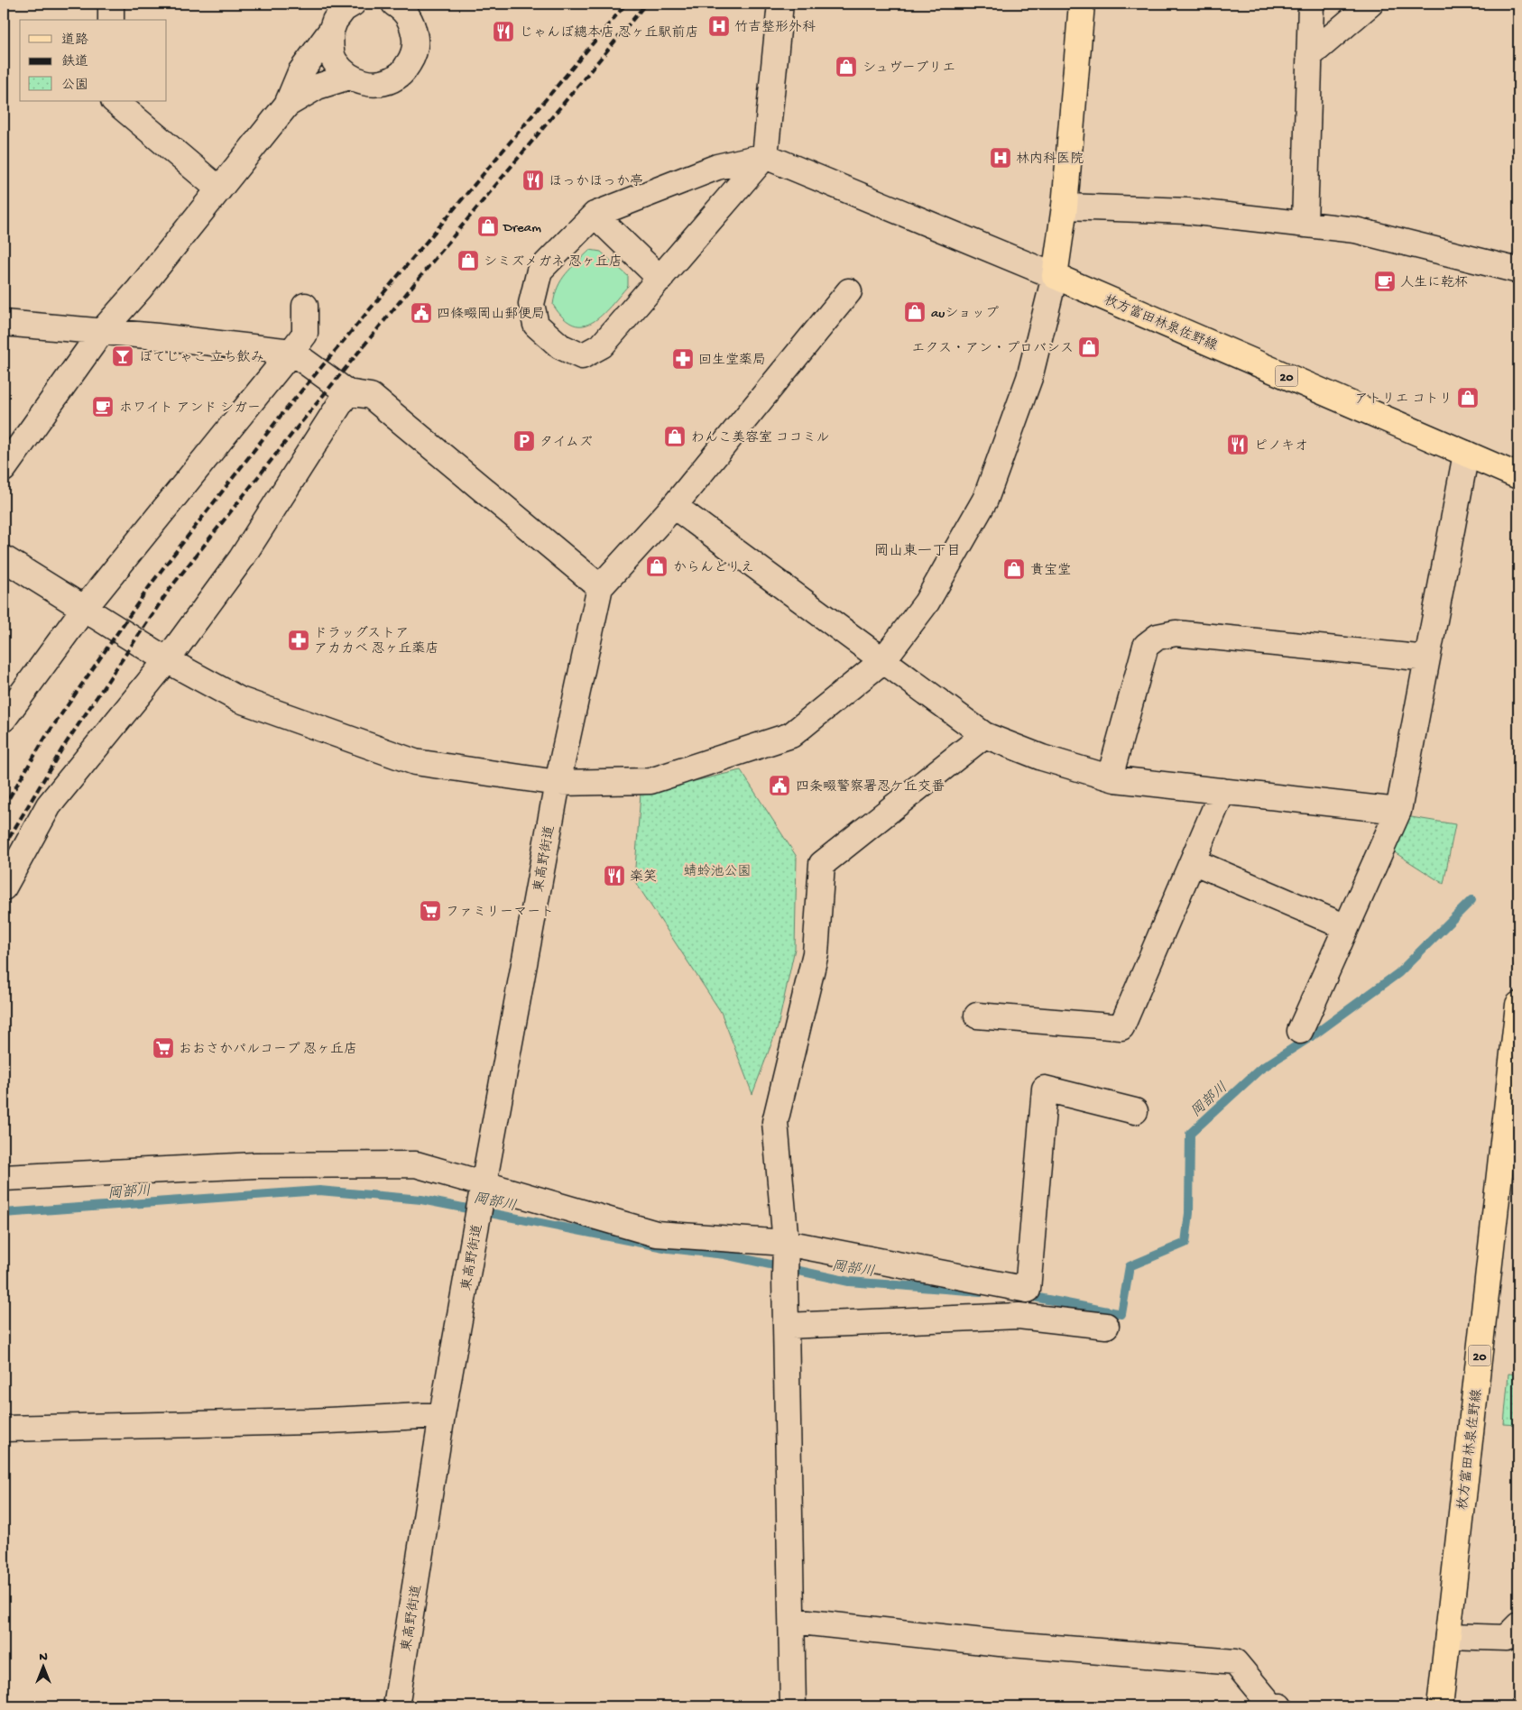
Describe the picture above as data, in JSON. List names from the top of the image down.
{
  "streets": {
    "main road": ["枚方富田林泉佐野線", "20"],
    "street": ["東高野街道"]
  },
  "districts": ["岡山東一丁目"],
  "water": ["岡部川"],
  "parks": ["蜻蛉池公園"],
  "places": {
    "hospital": ["竹吉整形外科", "林内科医院"],
    "restaurant": [
      "じゃんぼ總本店 忍ヶ丘駅前店",
      "ほっかほっか亭",
      "ピノキオ",
      "楽笑"
    ],
    "shop": [
      "シュヴーブリエ",
      "Dream",
      "シミズメガネ 忍ヶ丘店",
      "auショップ",
      "エクス・アン・プロバンス",
      "アトリエ コトリ",
      "わんこ美容室 ココミル",
      "からんどりえ",
      "貴宝堂"
    ],
    "cafe": ["人生に乾杯", "ホワイト アンド シガー"],
    "public building": ["四條畷岡山郵便局", "四条畷警察署忍ケ丘交番"],
    "bar": ["ぼてじゃこ 立ち飲み"],
    "pharmacy": ["回生堂薬局", "ドラッグストア アカカベ 忍ヶ丘薬店"],
    "parking": ["タイムズ"],
    "supermarket": ["ファミリーマート", "おおさかパルコープ 忍ヶ丘店"]
  },
  "legend": ["道路", "鉄道", "公園"],
  "north": "top"
}
